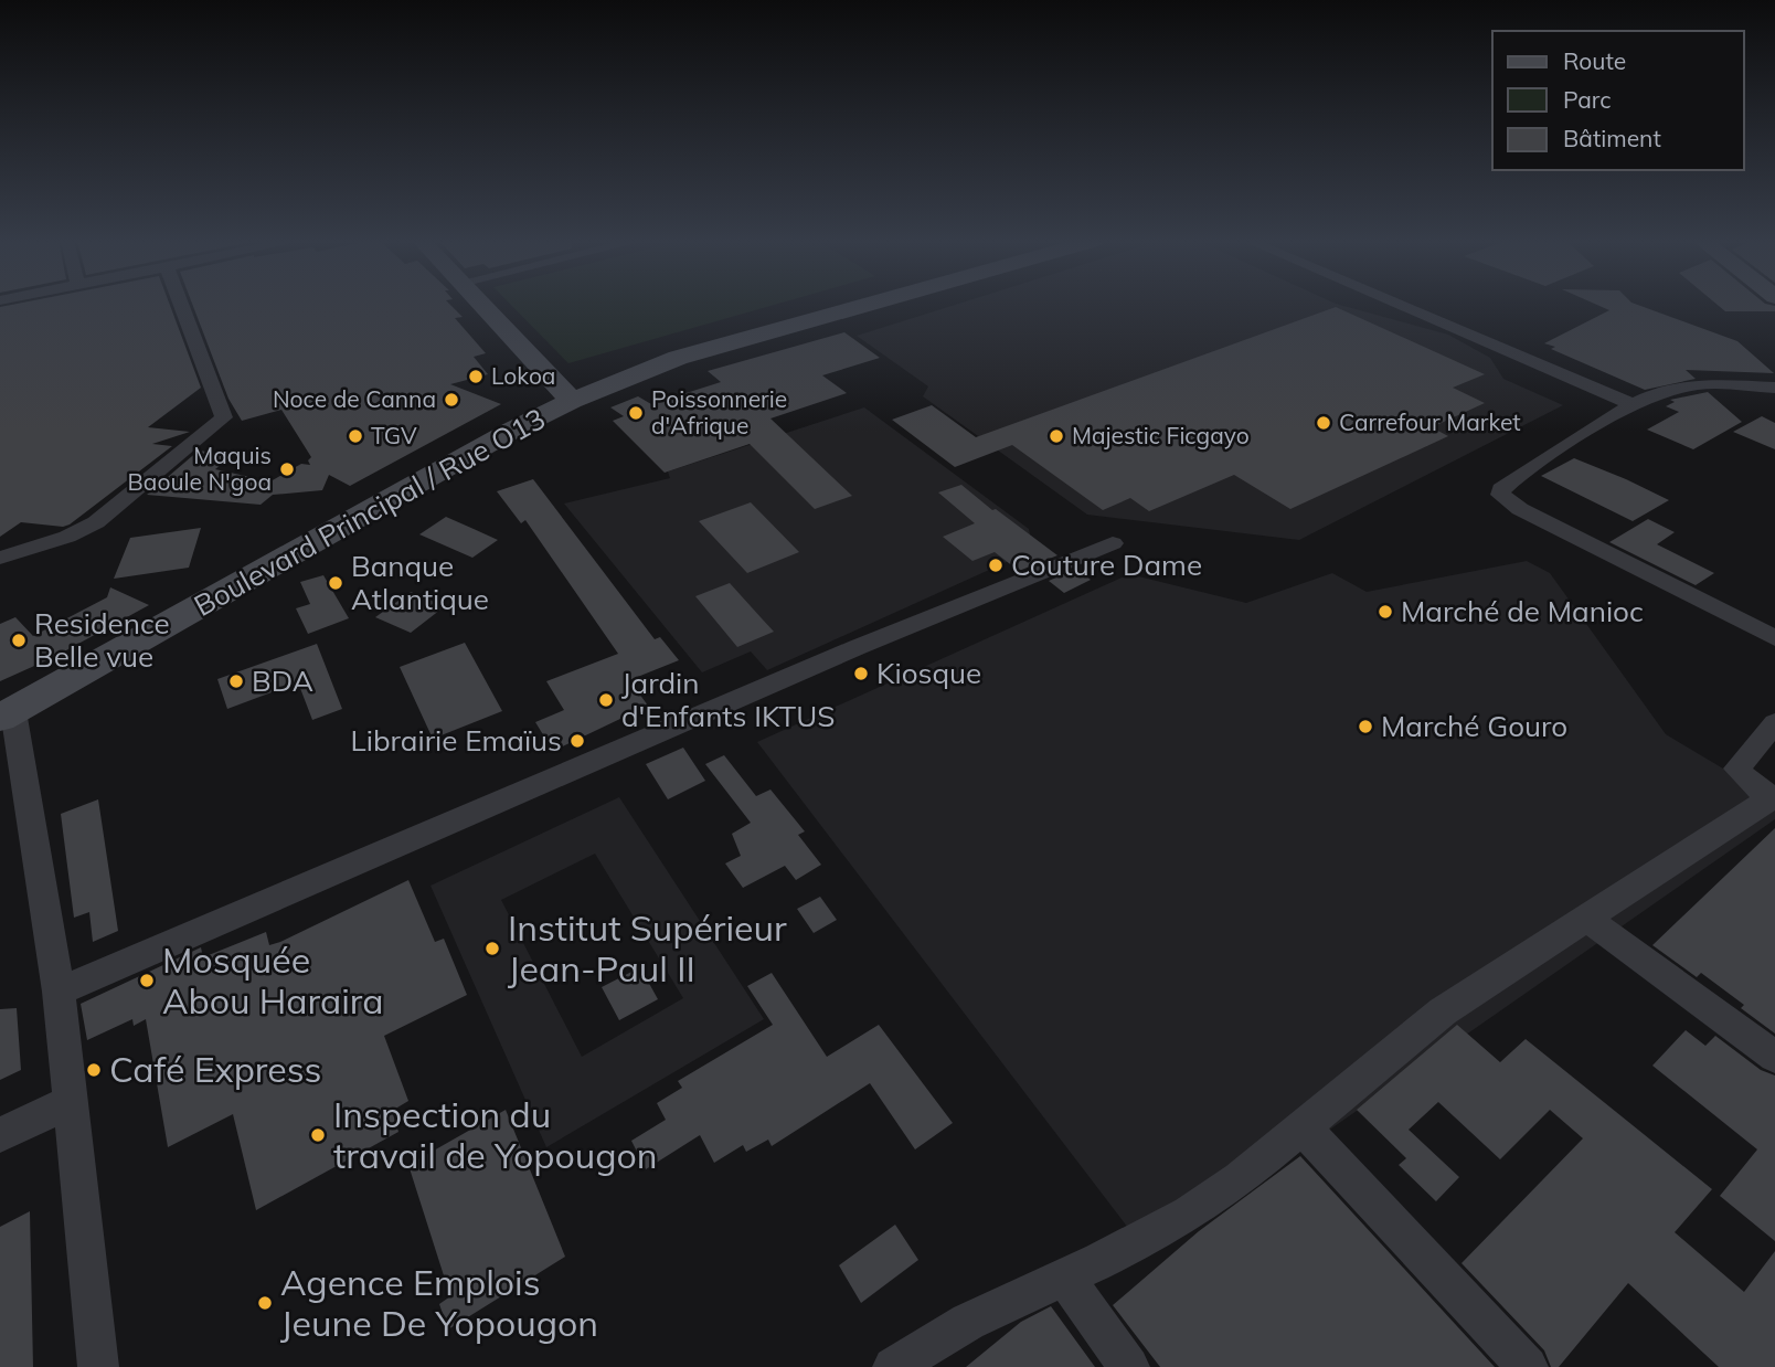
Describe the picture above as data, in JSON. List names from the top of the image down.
{
  "streets": {
    "main road": ["Boulevard Principal / Rue O13"]
  },
  "places": [
    "Lokoa",
    "Noce de Canna",
    "Poissonnerie d'Afrique",
    "Carrefour Market",
    "TGV",
    "Majestic Ficgayo",
    "Maquis Baoule N'goa",
    "Couture Dame",
    "Banque Atlantique",
    "Marché de Manioc",
    "Residence Belle vue",
    "Kiosque",
    "BDA",
    "Jardin d'Enfants IKTUS",
    "Marché Gouro",
    "Librairie Emaïus",
    "Institut Supérieur Jean-Paul II",
    "Mosquée Abou Haraira",
    "Café Express",
    "Inspection du travail de Yopougon",
    "Agence Emplois Jeune De Yopougon"
  ],
  "legend": ["Route", "Parc", "Bâtiment"]
}
